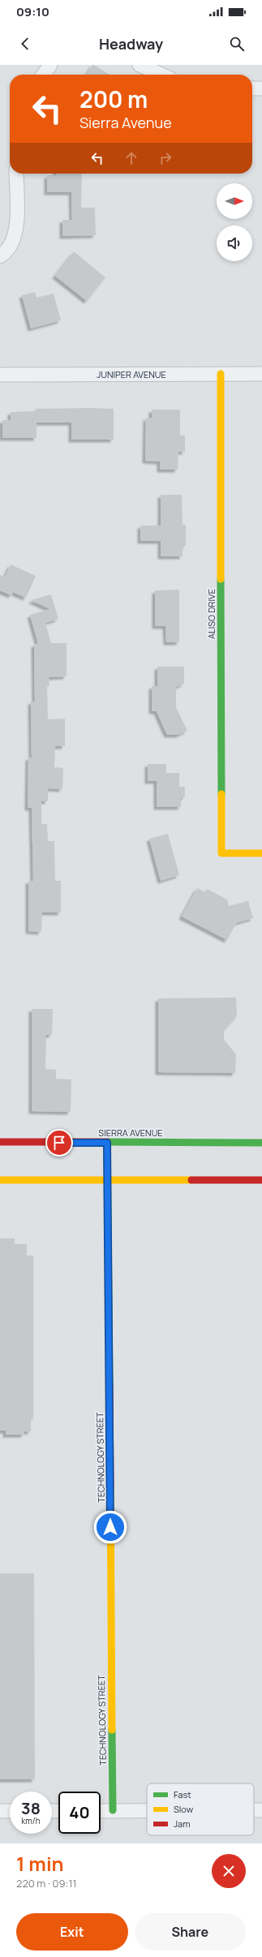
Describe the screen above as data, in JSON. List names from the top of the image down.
{
  "streets": {
    "street": [
      "JUNIPER AVENUE",
      "ALISO DRIVE",
      "SIERRA AVENUE",
      "TECHNOLOGY STREET"
    ]
  },
  "crossings": [
    ["JUNIPER AVENUE", "ALISO DRIVE"],
    ["SIERRA AVENUE", "TECHNOLOGY STREET"]
  ],
  "legend": ["Fast", "Slow", "Jam"],
  "north": "right",
  "page": {
    "status": "09:10",
    "header": "Headway",
    "turn": ["200 m", "Sierra Avenue"],
    "speed": "38 km/h",
    "limit": "40",
    "heading": ["1 min", "220 m · 09:11"],
    "buttons": ["Exit", "Share"]
  }
}
